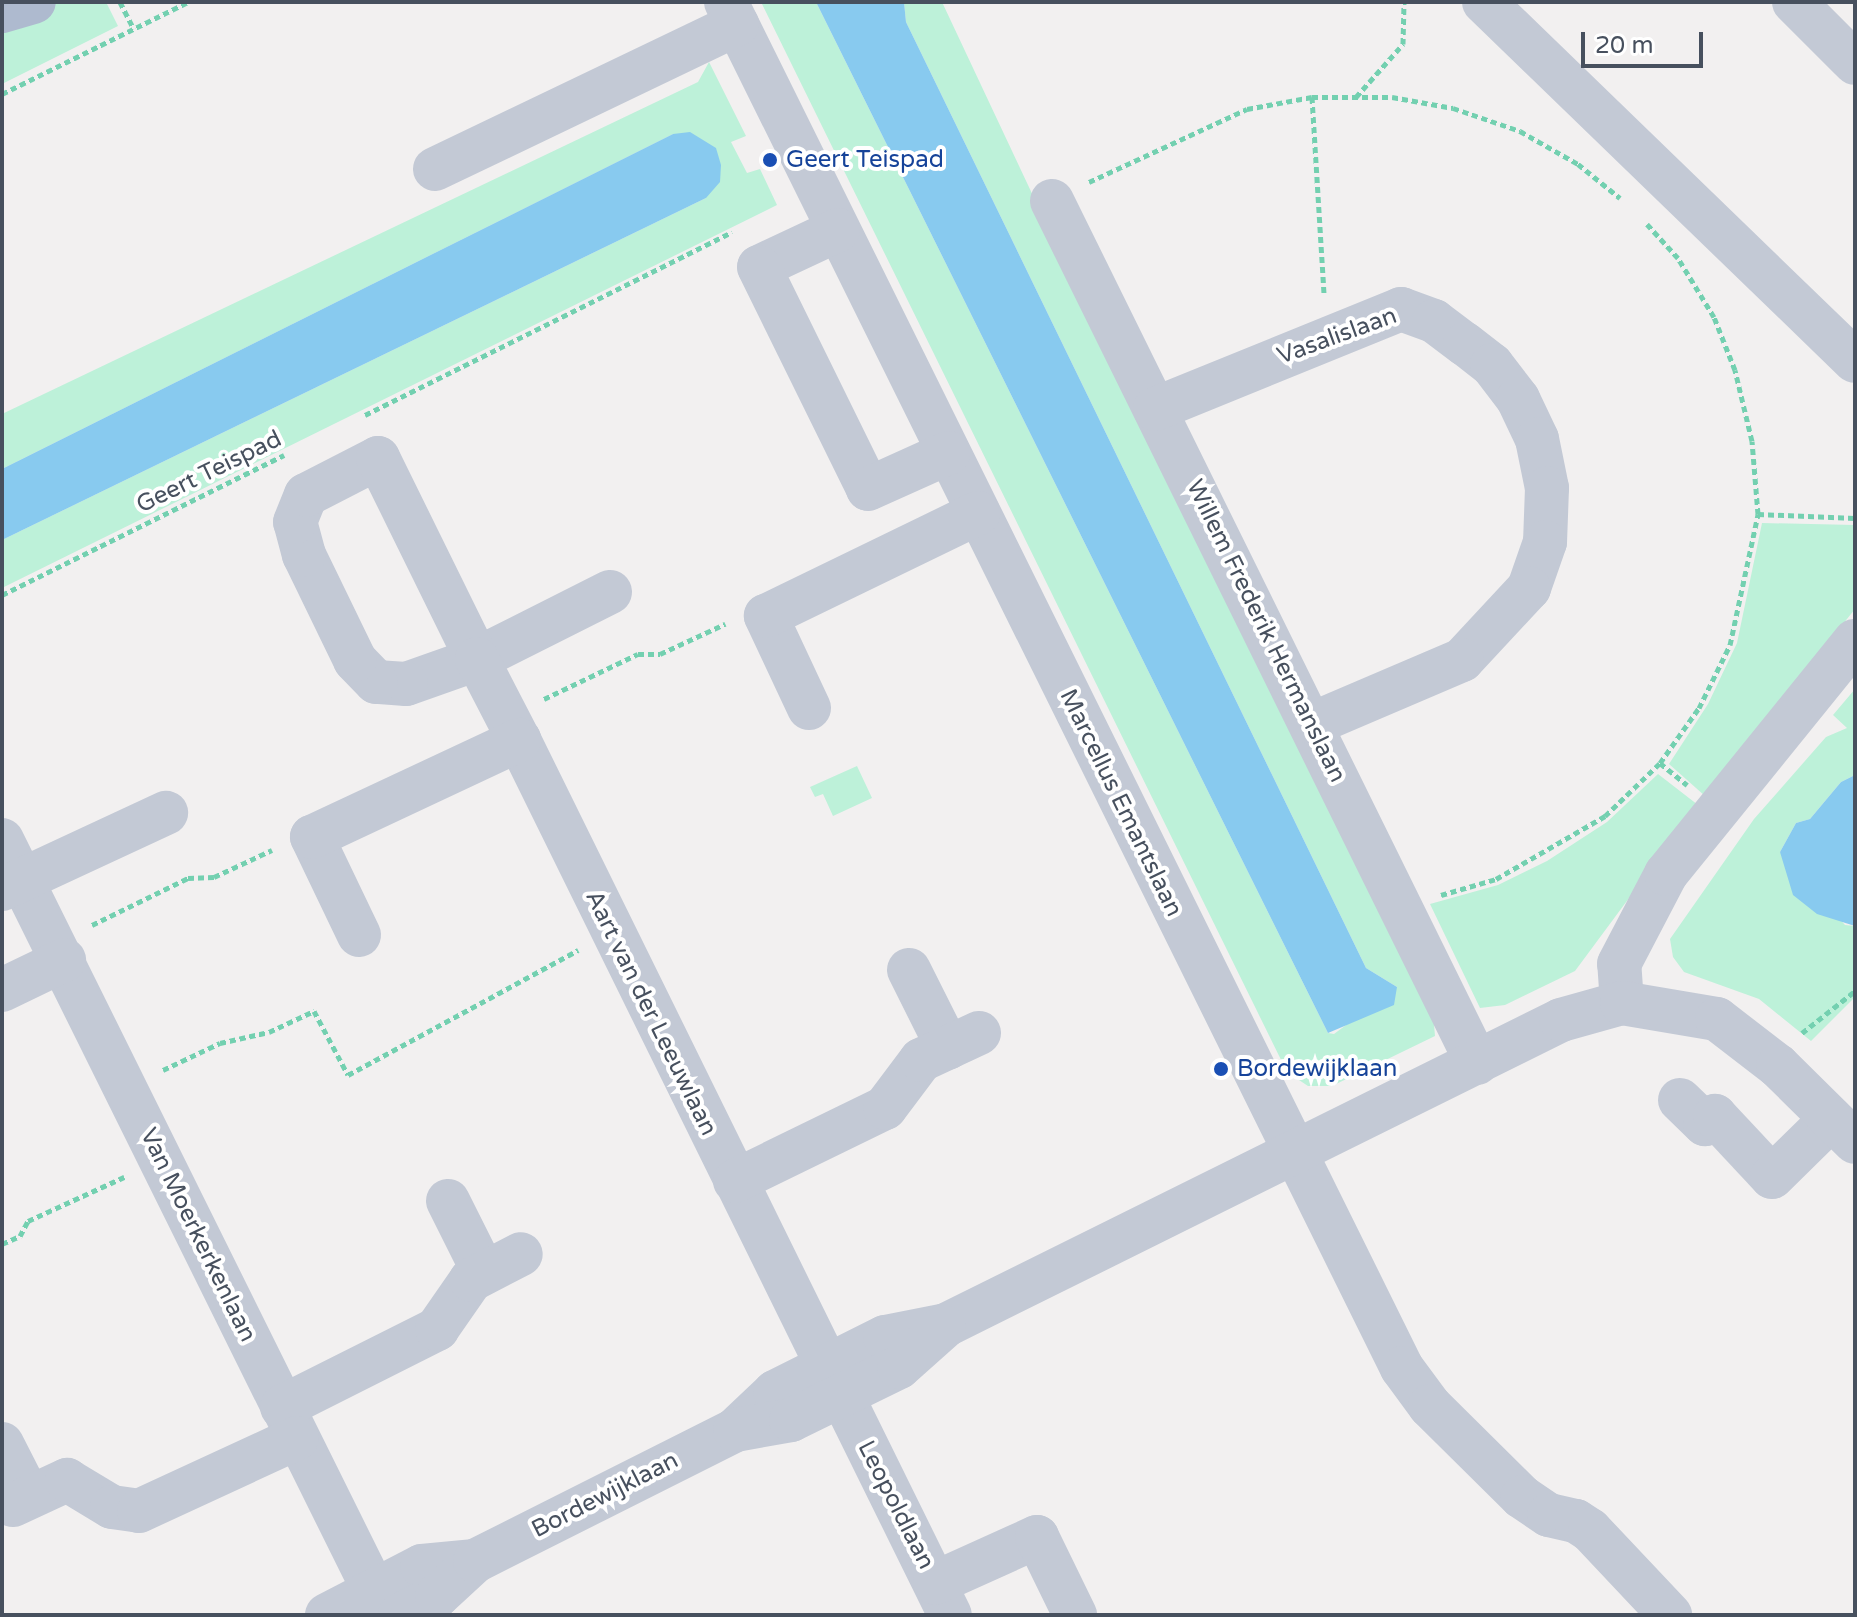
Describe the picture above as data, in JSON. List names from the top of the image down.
{
  "streets": {
    "street": [
      "Vasalislaan",
      "Willem Frederik Hermanslaan",
      "Marcellus Emantslaan",
      "Aart van der Leeuwlaan",
      "Van Moerkerkenlaan",
      "Bordewijklaan",
      "Leopoldlaan"
    ],
    "path": ["Geert Teispad"]
  },
  "crossings": [
    ["Vasalislaan", "Willem Frederik Hermanslaan"],
    ["Willem Frederik Hermanslaan", "Bordewijklaan"],
    ["Marcellus Emantslaan", "Bordewijklaan"],
    ["Aart van der Leeuwlaan", "Bordewijklaan"],
    ["Aart van der Leeuwlaan", "Leopoldlaan"],
    ["Van Moerkerkenlaan", "Bordewijklaan"],
    ["Bordewijklaan", "Leopoldlaan"]
  ],
  "places": ["Geert Teispad", "Bordewijklaan"],
  "scale_bar": "20 m"
}
